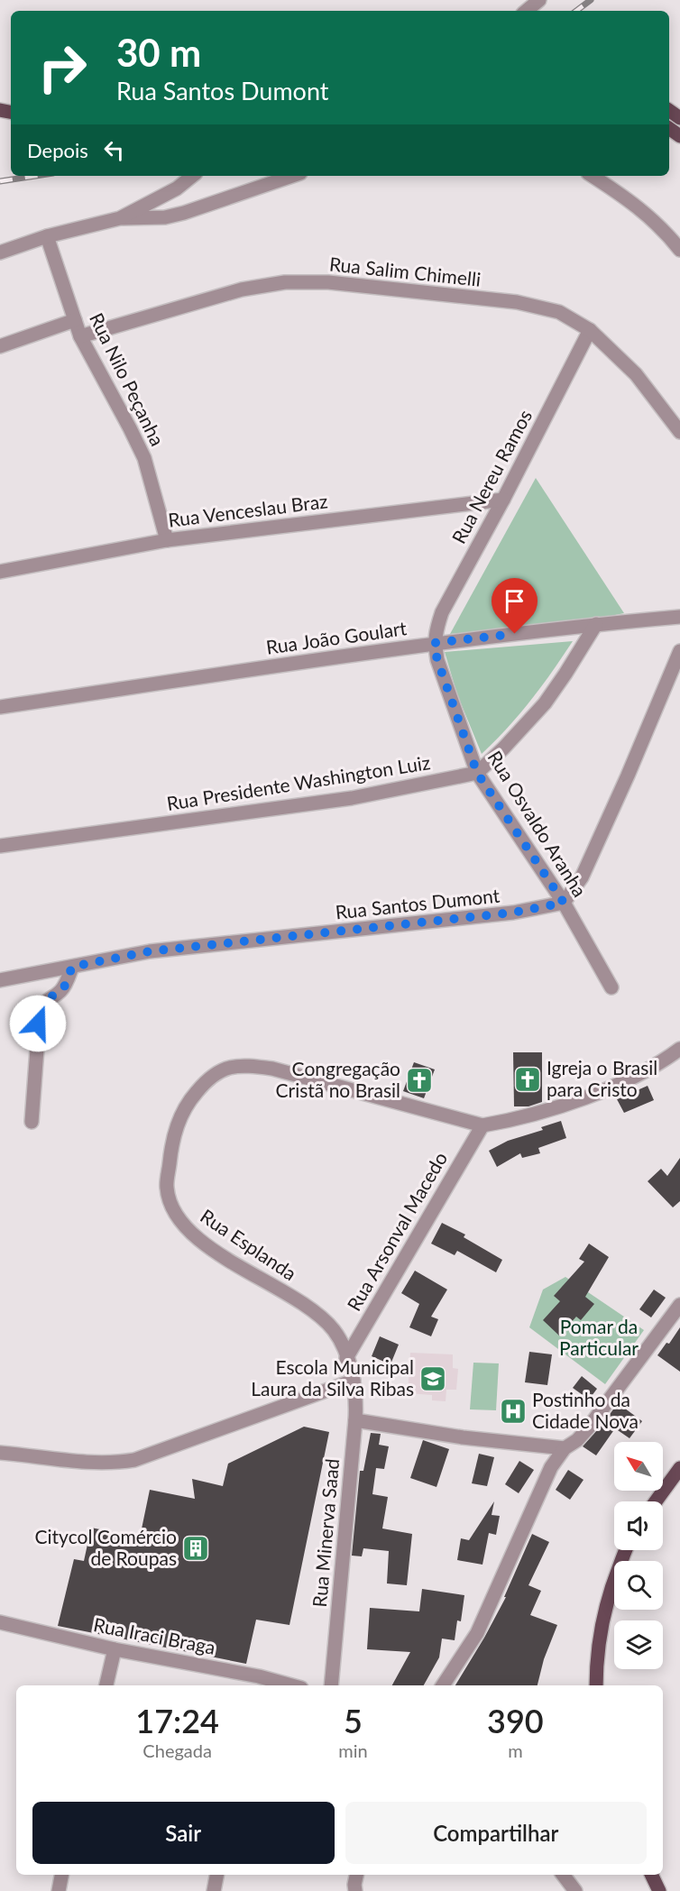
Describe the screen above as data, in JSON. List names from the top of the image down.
{
  "streets": {
    "street": [
      "Rua Salim Chimelli",
      "Rua Nilo Peçanha",
      "Rua Nereu Ramos",
      "Rua Venceslau Braz",
      "Rua João Goulart",
      "Rua Presidente Washington Luiz",
      "Rua Osvaldo Aranha",
      "Rua Santos Dumont",
      "Rua Arsonval Macedo",
      "Rua Esplanda",
      "Rua Minerva Saad",
      "Rua Iraci Braga"
    ]
  },
  "crossings": [
    ["Rua Salim Chimelli", "Rua Nilo Peçanha"],
    ["Rua Salim Chimelli", "Rua Nereu Ramos"],
    ["Rua Nilo Peçanha", "Rua Venceslau Braz"],
    ["Rua Nereu Ramos", "Rua Venceslau Braz"],
    ["Rua Nereu Ramos", "Rua João Goulart"],
    ["Rua Nereu Ramos", "Rua Osvaldo Aranha"],
    ["Rua João Goulart", "Rua Osvaldo Aranha"],
    ["Rua Presidente Washington Luiz", "Rua Osvaldo Aranha"],
    ["Rua Osvaldo Aranha", "Rua Santos Dumont"],
    ["Rua Arsonval Macedo", "Rua Esplanda"],
    ["Rua Esplanda", "Rua Minerva Saad"]
  ],
  "parks": ["Pomar da Particular"],
  "places": {
    "church": ["Igreja o Brasil para Cristo", "Congregação Cristã no Brasil"],
    "school or university": ["Escola Municipal Laura da Silva Ribas"],
    "hospital": ["Postinho da Cidade Nova"],
    "building": ["Citycol Comércio de Roupas"]
  },
  "north": "top left",
  "page": {
    "turn": ["30 m", "Rua Santos Dumont"],
    "then": "Depois",
    "eta": [
      "17:24",
      "Chegada",
      "5",
      "min",
      "390",
      "m"
    ],
    "buttons": ["Sair", "Compartilhar"]
  }
}
